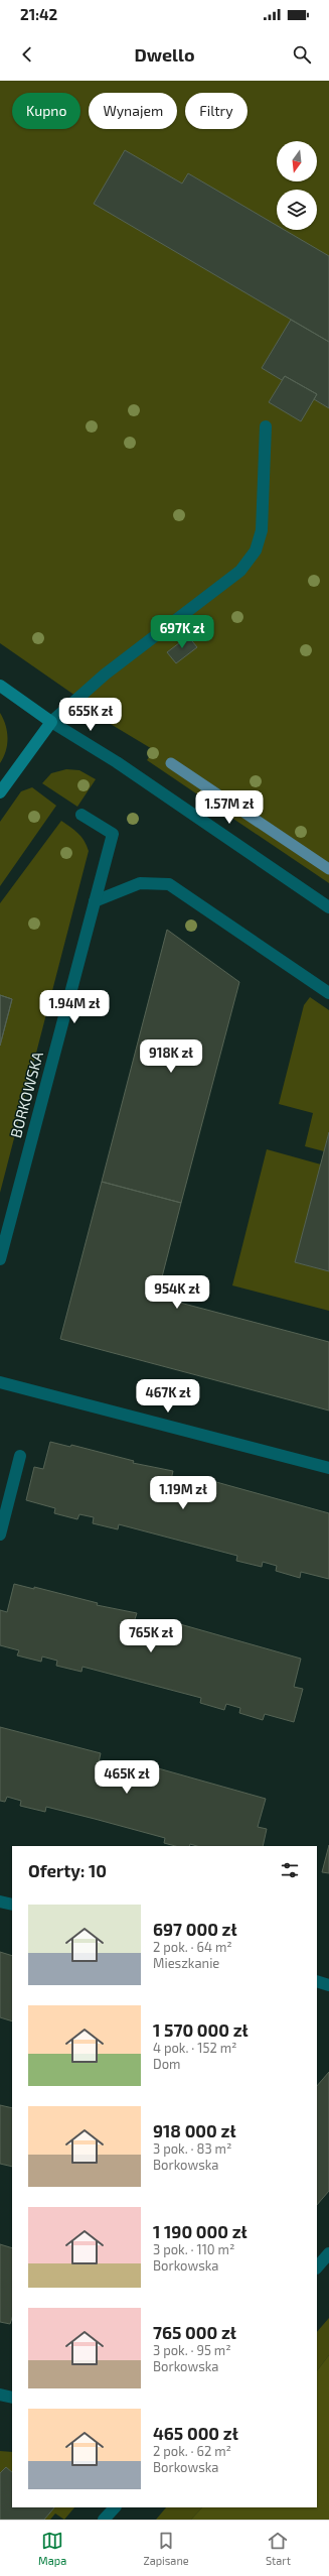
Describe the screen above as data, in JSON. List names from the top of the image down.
{
  "streets": {
    "street": ["BORKOWSKA"]
  },
  "north": "bottom",
  "page": {
    "status": "21:42",
    "header": "Dwello",
    "chip": ["Kupno", "Wynajem", "Filtry"],
    "price": [
      "697K zł",
      "655K zł",
      "1.57M zł",
      "1.94M zł",
      "918K zł",
      "954K zł",
      "467K zł",
      "1.19M zł",
      "765K zł",
      "465K zł"
    ],
    "heading": "Oferty: 10",
    "list": [
      {
        "name": "697 000 zł",
        "note": "2 pok. · 64 m² · Mieszkanie"
      },
      {
        "name": "1 570 000 zł",
        "note": "4 pok. · 152 m² · Dom"
      },
      {
        "name": "918 000 zł",
        "note": "3 pok. · 83 m² · Borkowska"
      },
      {
        "name": "1 190 000 zł",
        "note": "3 pok. · 110 m² · Borkowska"
      },
      {
        "name": "765 000 zł",
        "note": "3 pok. · 95 m² · Borkowska"
      },
      {
        "name": "465 000 zł",
        "note": "2 pok. · 62 m² · Borkowska"
      }
    ],
    "tabs": ["Mapa", "Zapisane", "Start"]
  }
}
